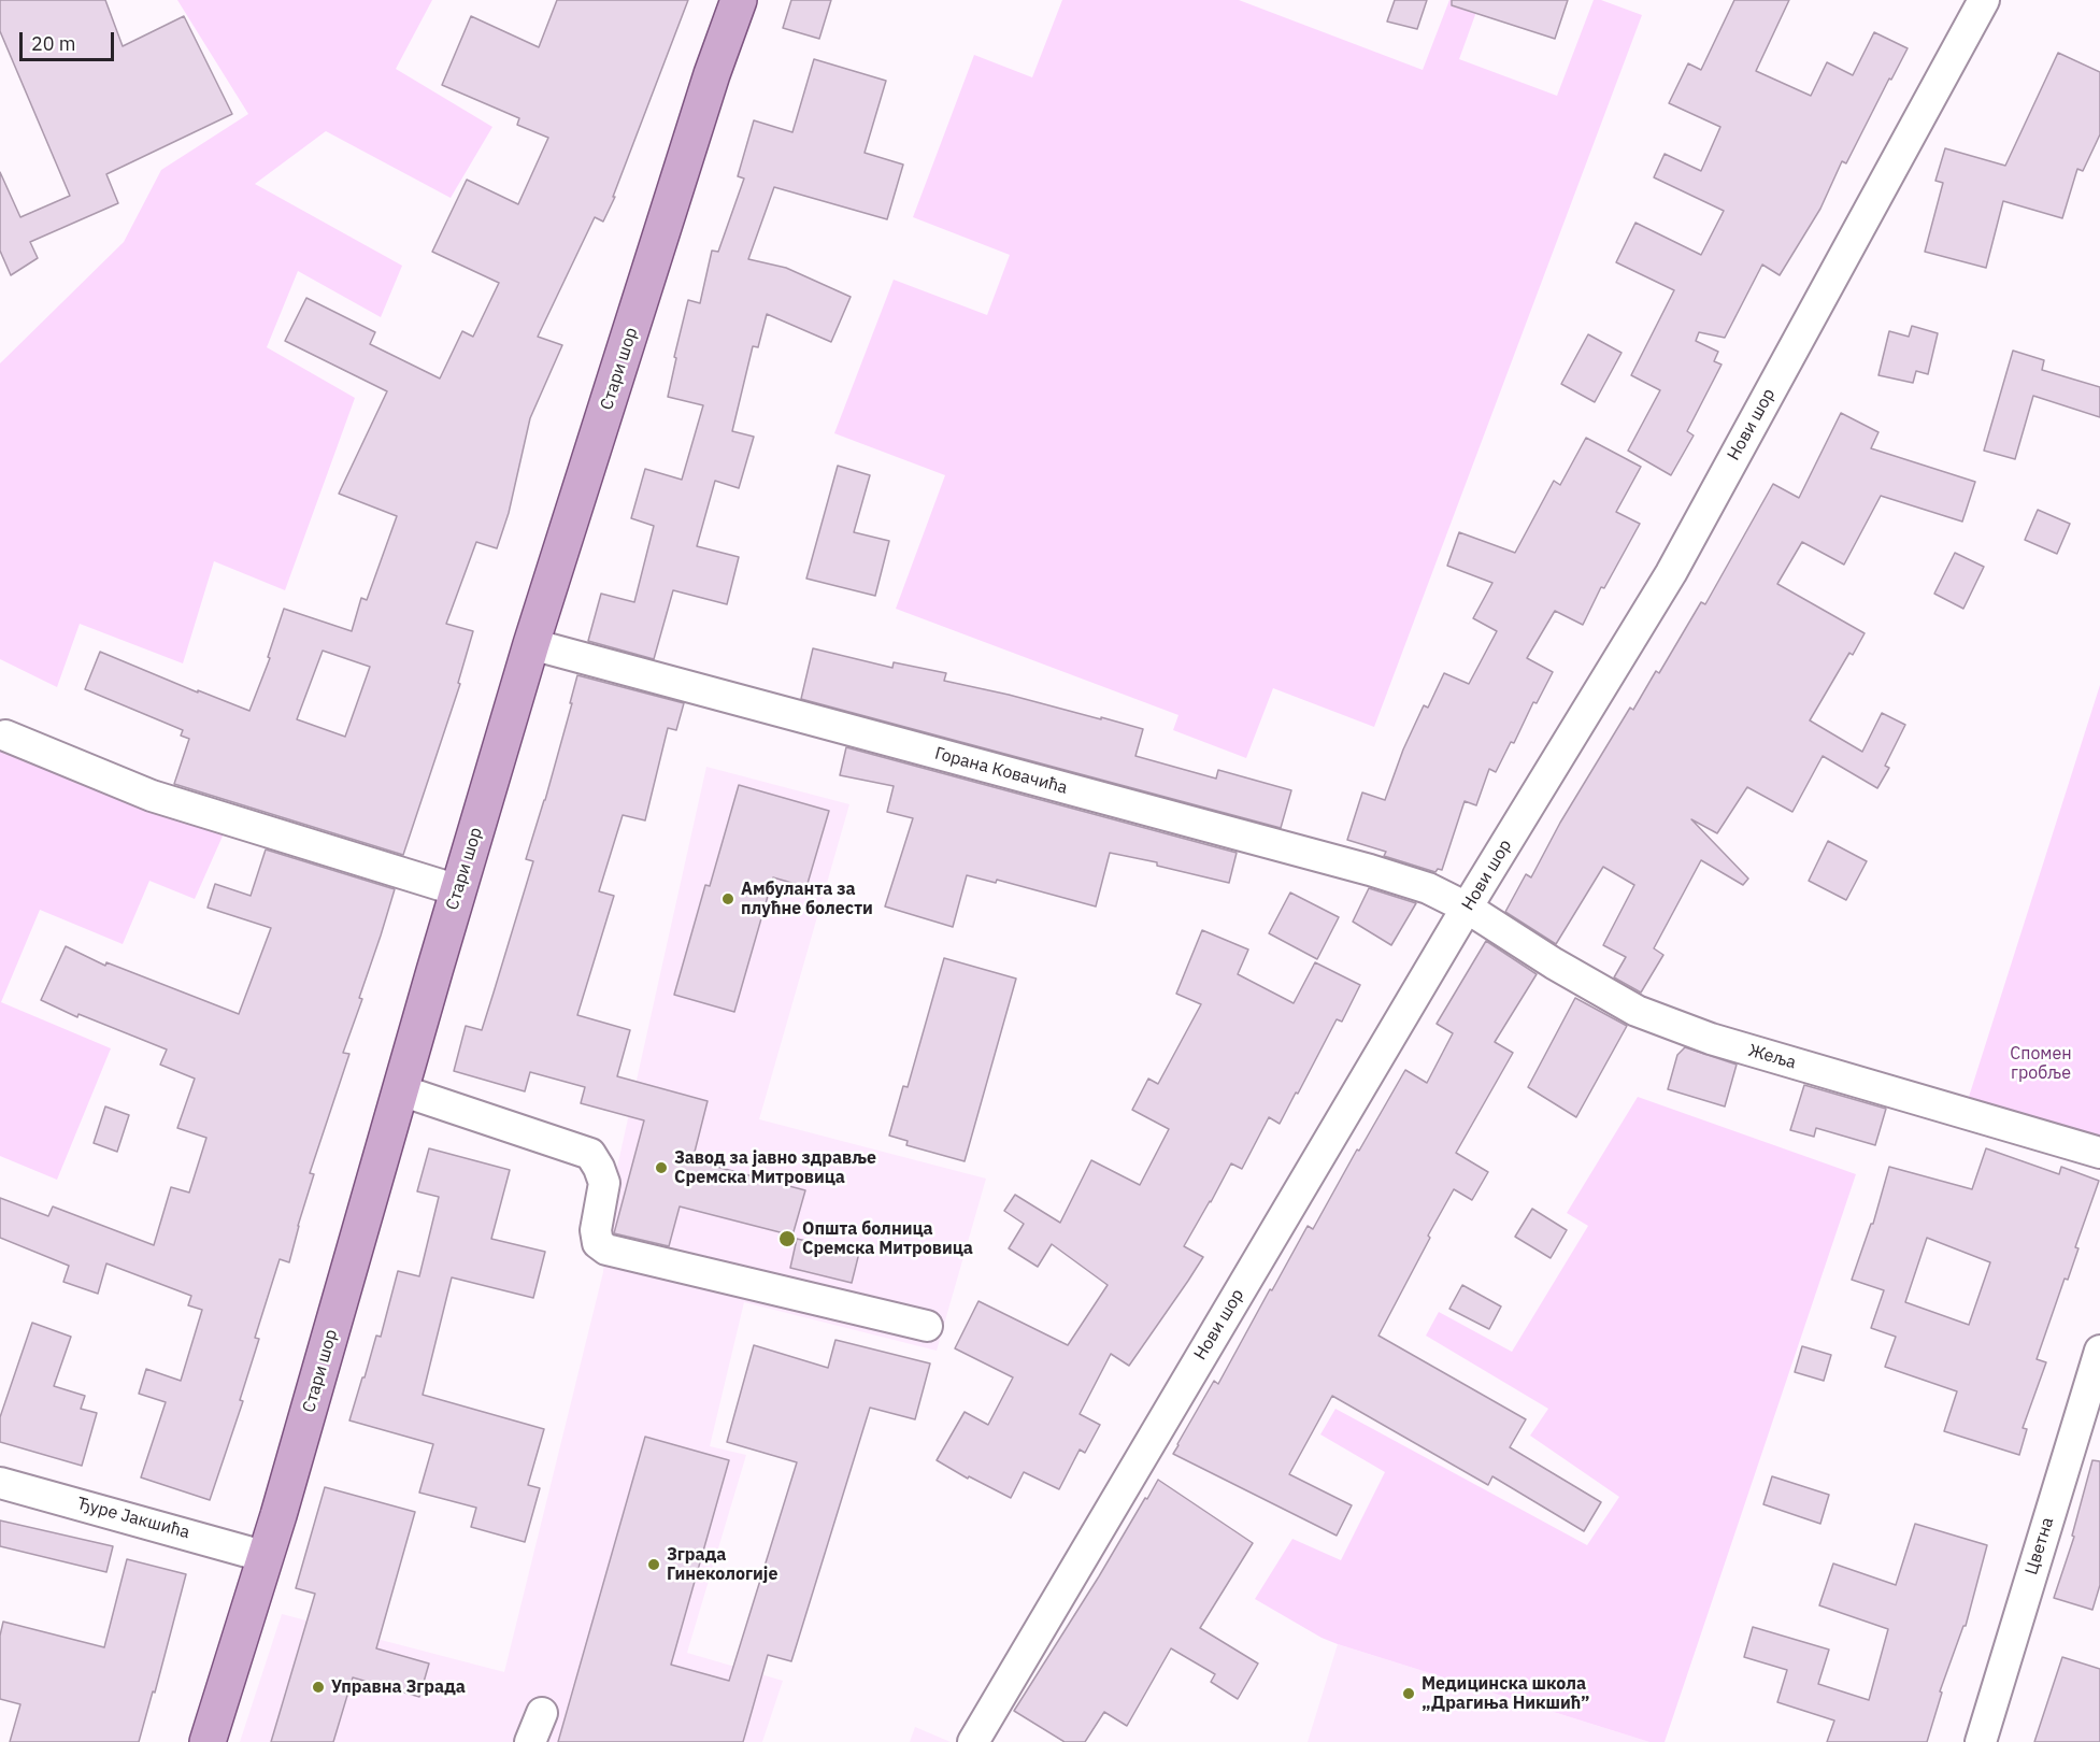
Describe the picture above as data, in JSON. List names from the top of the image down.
{
  "streets": {
    "main road": ["Стари шор"],
    "street": [
      "Нови шор",
      "Горана Ковачића",
      "Жеља",
      "Ђуре Јакшића",
      "Цветна"
    ]
  },
  "crossings": [
    ["Стари шор", "Горана Ковачића"],
    ["Стари шор", "Ђуре Јакшића"],
    ["Нови шор", "Горана Ковачића"],
    ["Нови шор", "Жеља"],
    ["Горана Ковачића", "Жеља"]
  ],
  "parks": ["Спомен гробље"],
  "places": [
    "Амбуланта за плућне болести",
    "Завод за јавно здравље Сремска Митровица",
    "Општа болница Сремска Митровица",
    "Зграда Гинекологије",
    "Управна Зграда",
    "Медицинска школа „Драгиња Никшић”"
  ],
  "scale_bar": "20 m"
}
